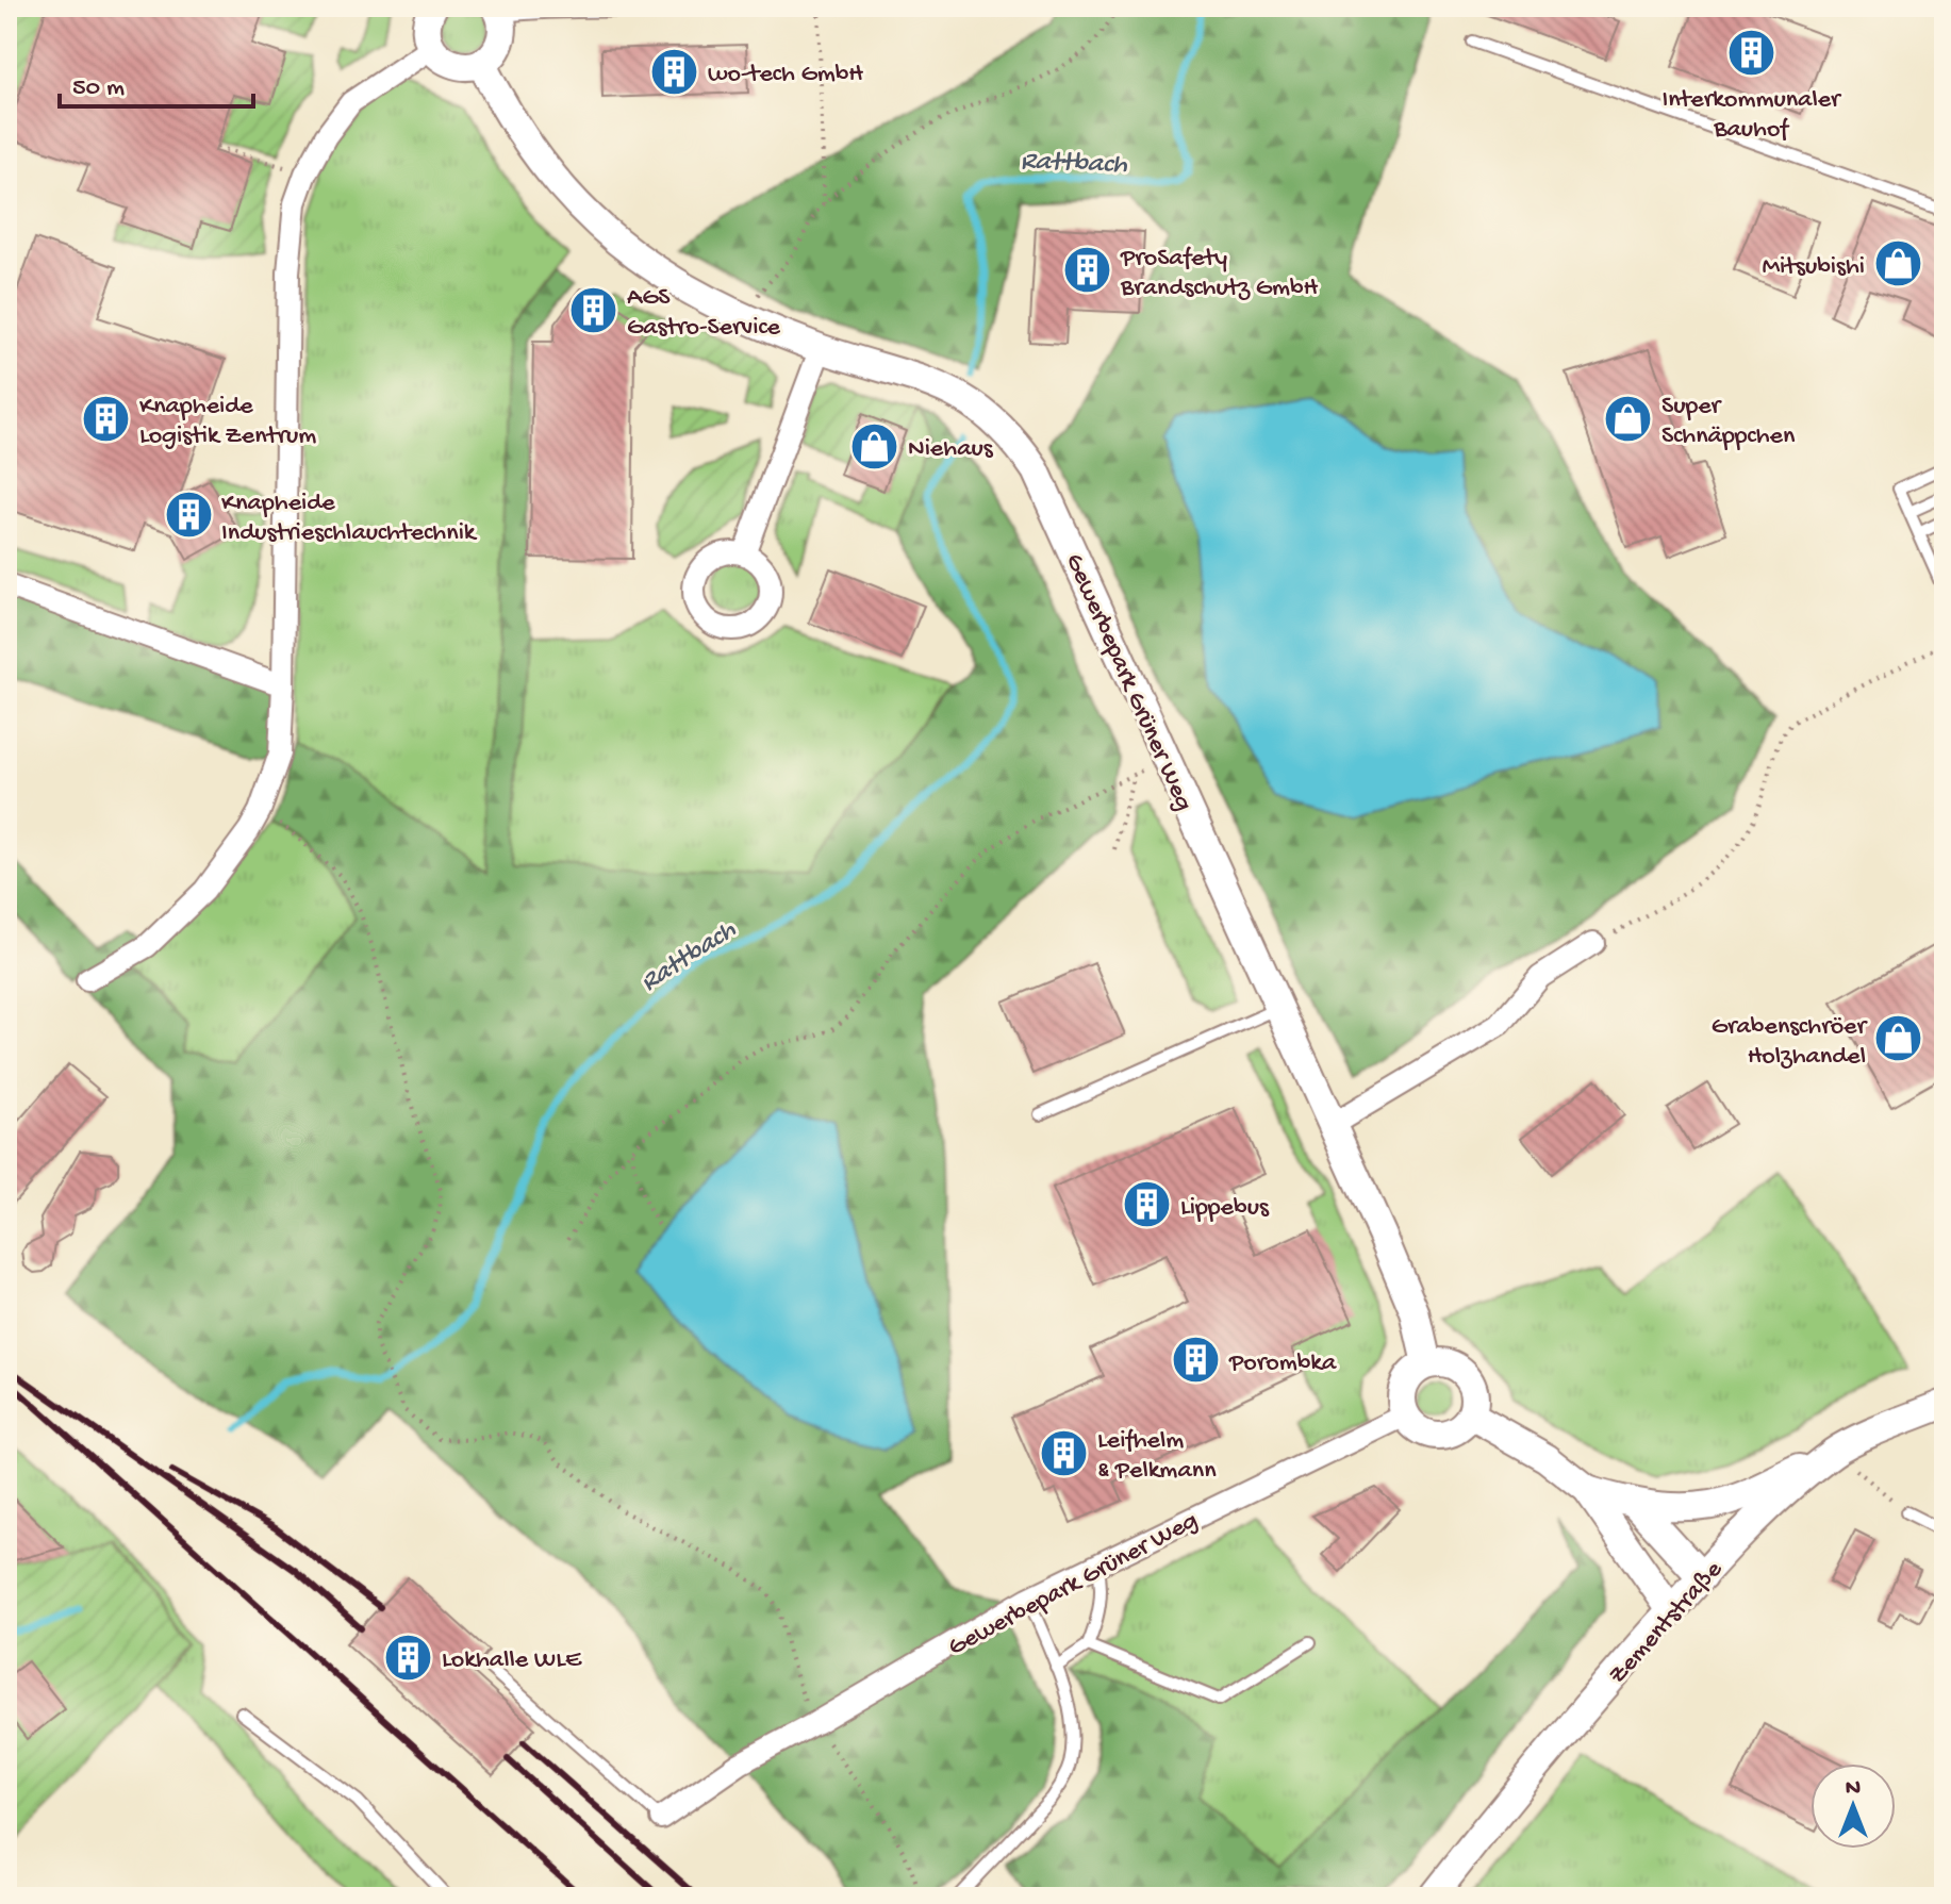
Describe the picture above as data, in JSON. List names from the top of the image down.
{
  "streets": {
    "street": ["Gewerbepark Grüner Weg", "Zementstraße"]
  },
  "water": ["Rattbach"],
  "places": {
    "building": [
      "Interkommunaler Bauhof",
      "wo-tech GmbH",
      "ProSafety Brandschutz GmbH",
      "AGS Gastro-Service",
      "Knapheide Logistik Zentrum",
      "Knapheide Industrieschlauchtechnik",
      "Lippebus",
      "Porombka",
      "Leifhelm & Pelkmann",
      "Lokhalle WLE"
    ],
    "shop": [
      "Mitsubishi",
      "Super Schnäppchen",
      "Niehaus",
      "Grabenschröer Holzhandel"
    ]
  },
  "scale_bar": "50 m",
  "north": "top"
}
